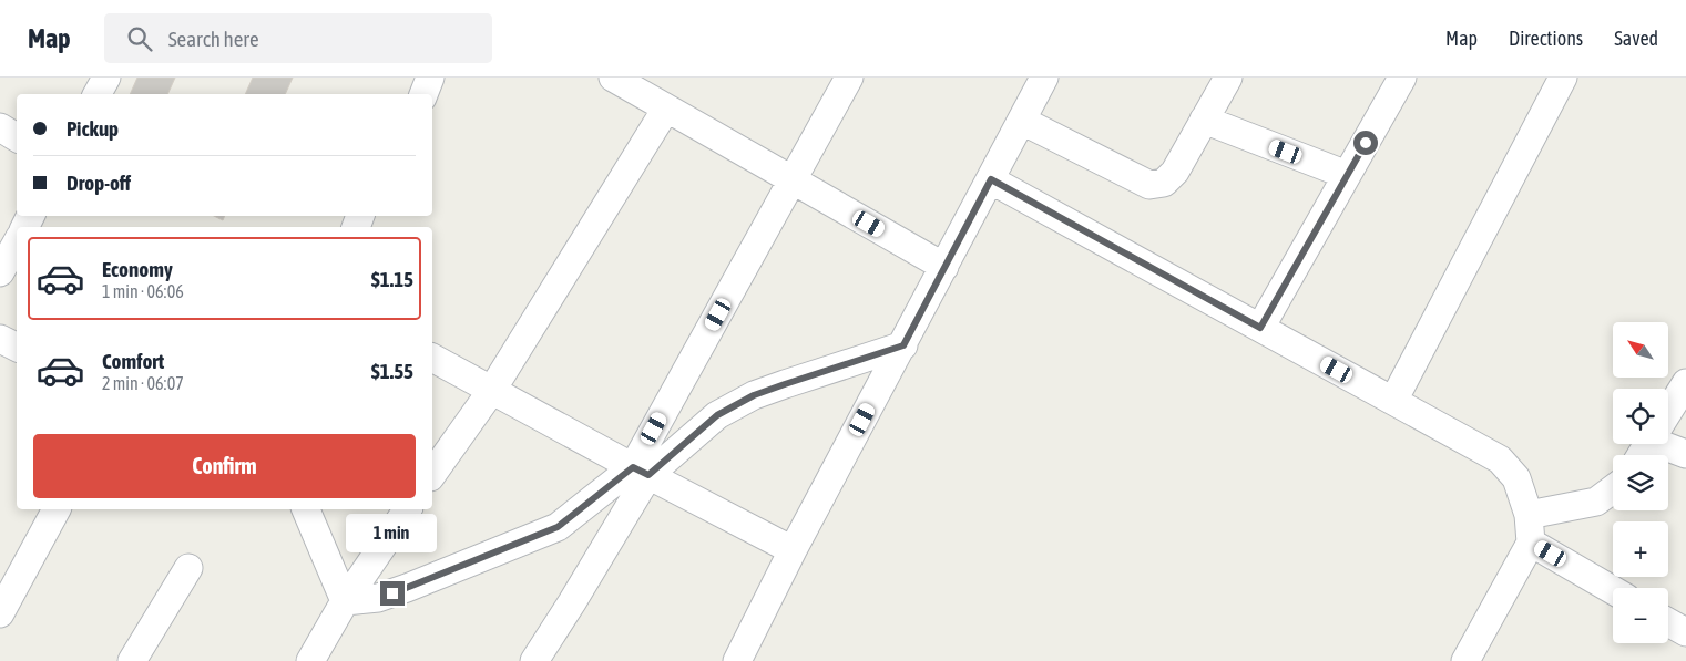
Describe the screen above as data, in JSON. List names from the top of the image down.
{
  "north": "top left",
  "page": {
    "header": "Map",
    "search": "Search here",
    "nav": ["Map", "Directions", "Saved"],
    "banner": ["Pickup", "Drop-off"],
    "list": [
      {
        "name": "Economy",
        "note": "1 min · 06:06",
        "value": "$1.15"
      },
      {
        "name": "Comfort",
        "note": "2 min · 06:07",
        "value": "$1.55"
      }
    ],
    "map_buttons": ["+", "−"],
    "buttons": "Confirm",
    "bubble": "1 min"
  }
}
